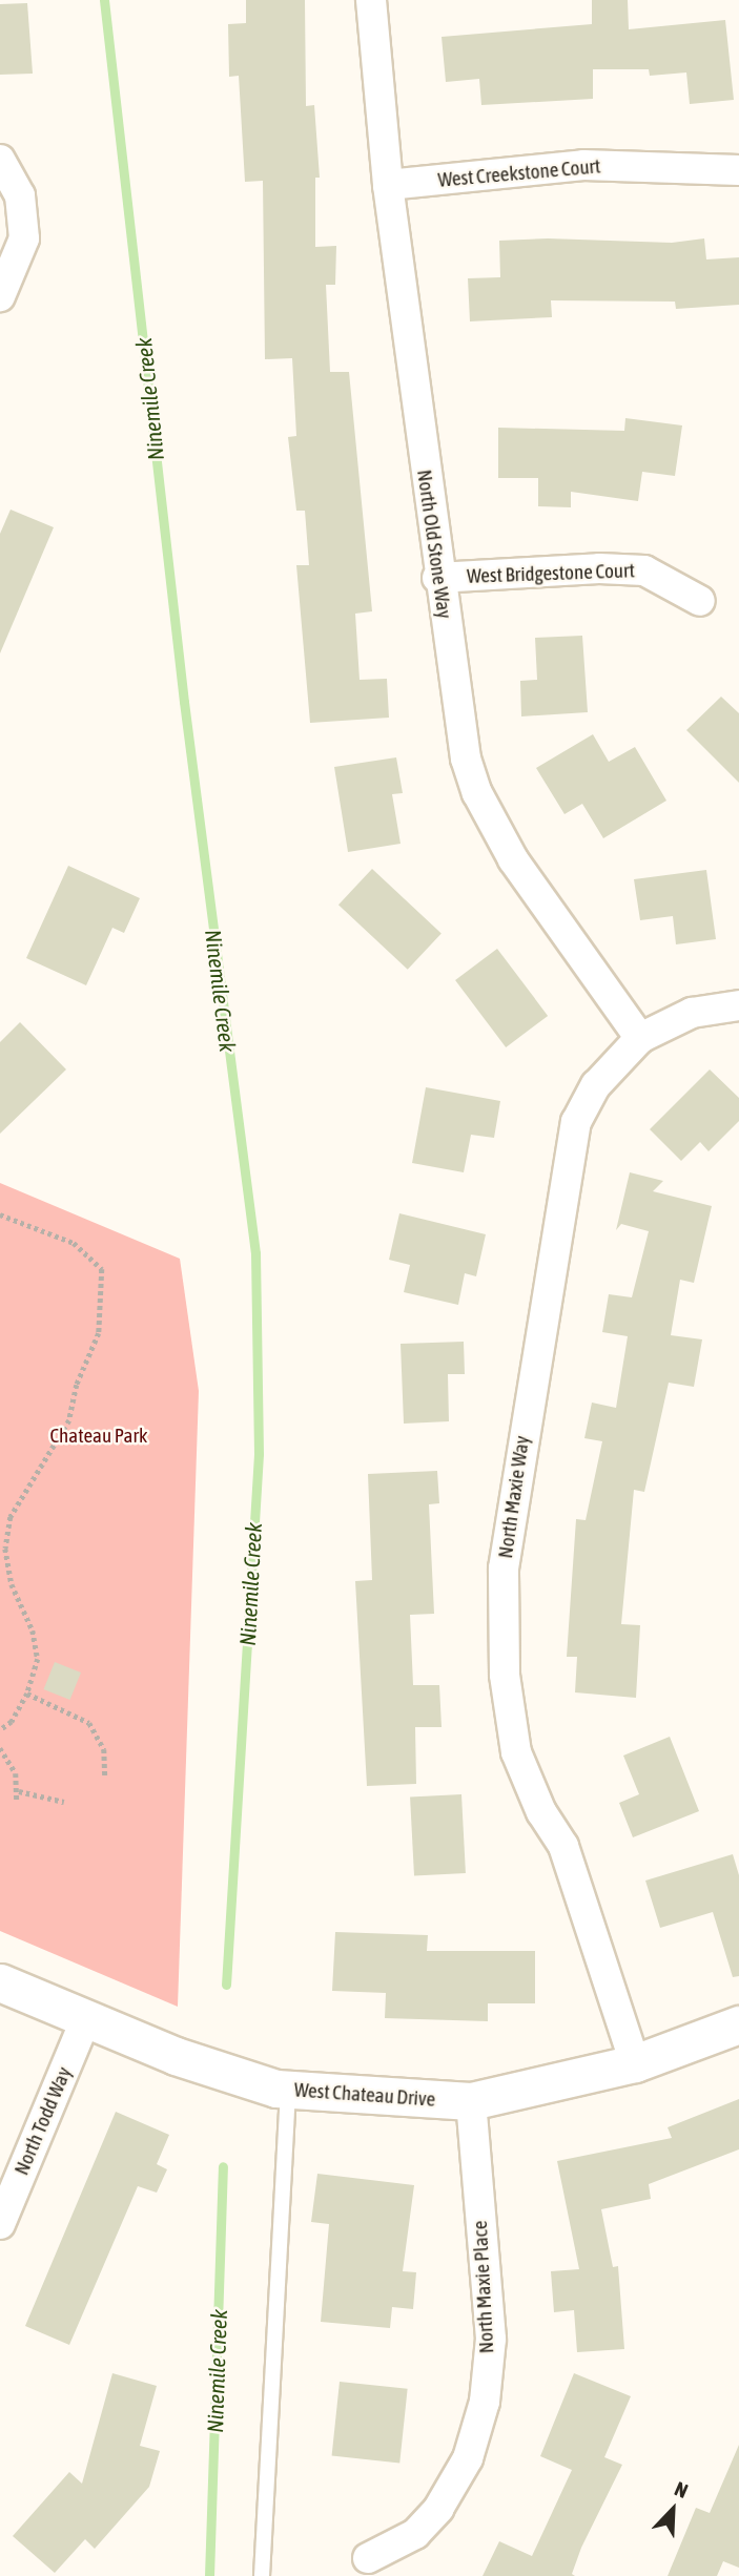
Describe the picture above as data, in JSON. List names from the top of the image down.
{
  "streets": {
    "street": [
      "West Creekstone Court",
      "North Old Stone Way",
      "West Bridgestone Court",
      "North Maxie Way",
      "West Chateau Drive",
      "North Todd Way",
      "North Maxie Place"
    ]
  },
  "crossings": [
    ["West Creekstone Court", "North Old Stone Way"],
    ["North Old Stone Way", "West Bridgestone Court"],
    ["North Old Stone Way", "North Maxie Way"],
    ["North Maxie Way", "West Chateau Drive"],
    ["West Chateau Drive", "North Todd Way"],
    ["West Chateau Drive", "North Maxie Place"]
  ],
  "water": ["Ninemile Creek"],
  "parks": ["Chateau Park"],
  "north": "top right"
}
